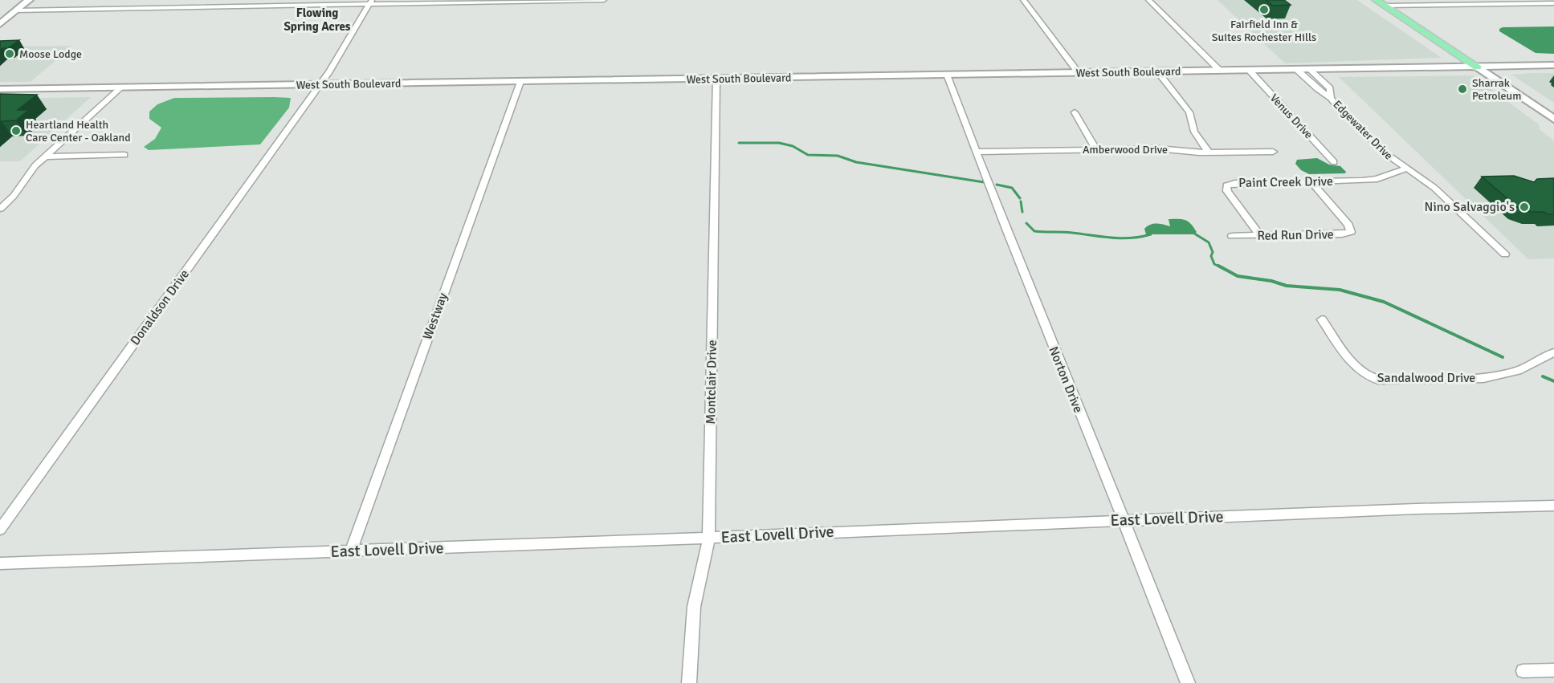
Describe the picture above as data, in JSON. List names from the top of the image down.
{
  "streets": {
    "street": [
      "West South Boulevard",
      "Venus Drive",
      "Edgewater Drive",
      "Amberwood Drive",
      "Paint Creek Drive",
      "Red Run Drive",
      "Donaldson Drive",
      "Westway",
      "Sandalwood Drive",
      "Norton Drive",
      "Montclair Drive",
      "East Lovell Drive"
    ]
  },
  "crossings": [
    ["West South Boulevard", "Venus Drive"],
    ["West South Boulevard", "Edgewater Drive"],
    ["West South Boulevard", "Donaldson Drive"],
    ["West South Boulevard", "Westway"],
    ["West South Boulevard", "Norton Drive"],
    ["West South Boulevard", "Montclair Drive"],
    ["Edgewater Drive", "Paint Creek Drive"],
    ["Amberwood Drive", "Norton Drive"],
    ["Paint Creek Drive", "Red Run Drive"],
    ["Westway", "East Lovell Drive"],
    ["Norton Drive", "East Lovell Drive"],
    ["Montclair Drive", "East Lovell Drive"]
  ],
  "districts": ["Flowing Spring Acres"],
  "places": [
    "Fairfield Inn & Suites Rochester Hills",
    "Moose Lodge",
    "Sharrak Petroleum",
    "Heartland Health Care Center - Oakland",
    "Nino Salvaggio's"
  ]
}
